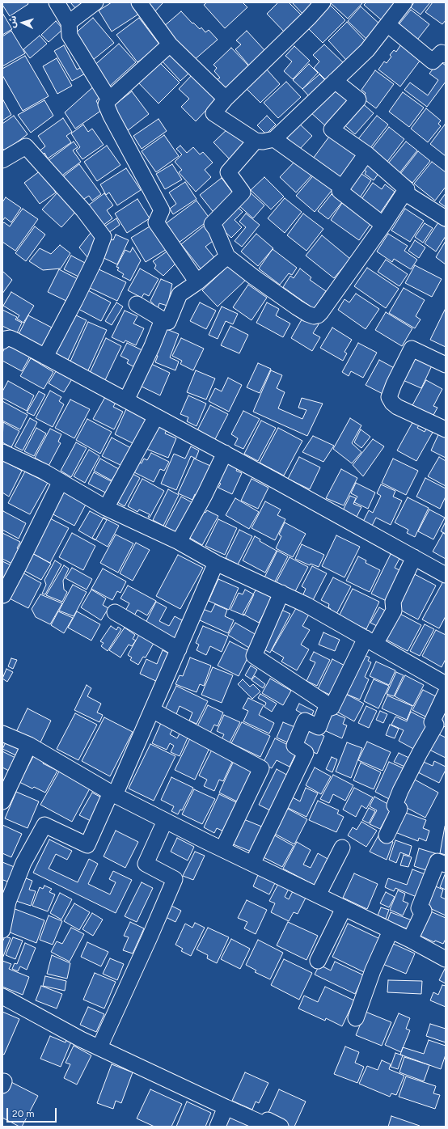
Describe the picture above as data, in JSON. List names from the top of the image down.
{
  "scale_bar": "20 m",
  "north": "left"
}
